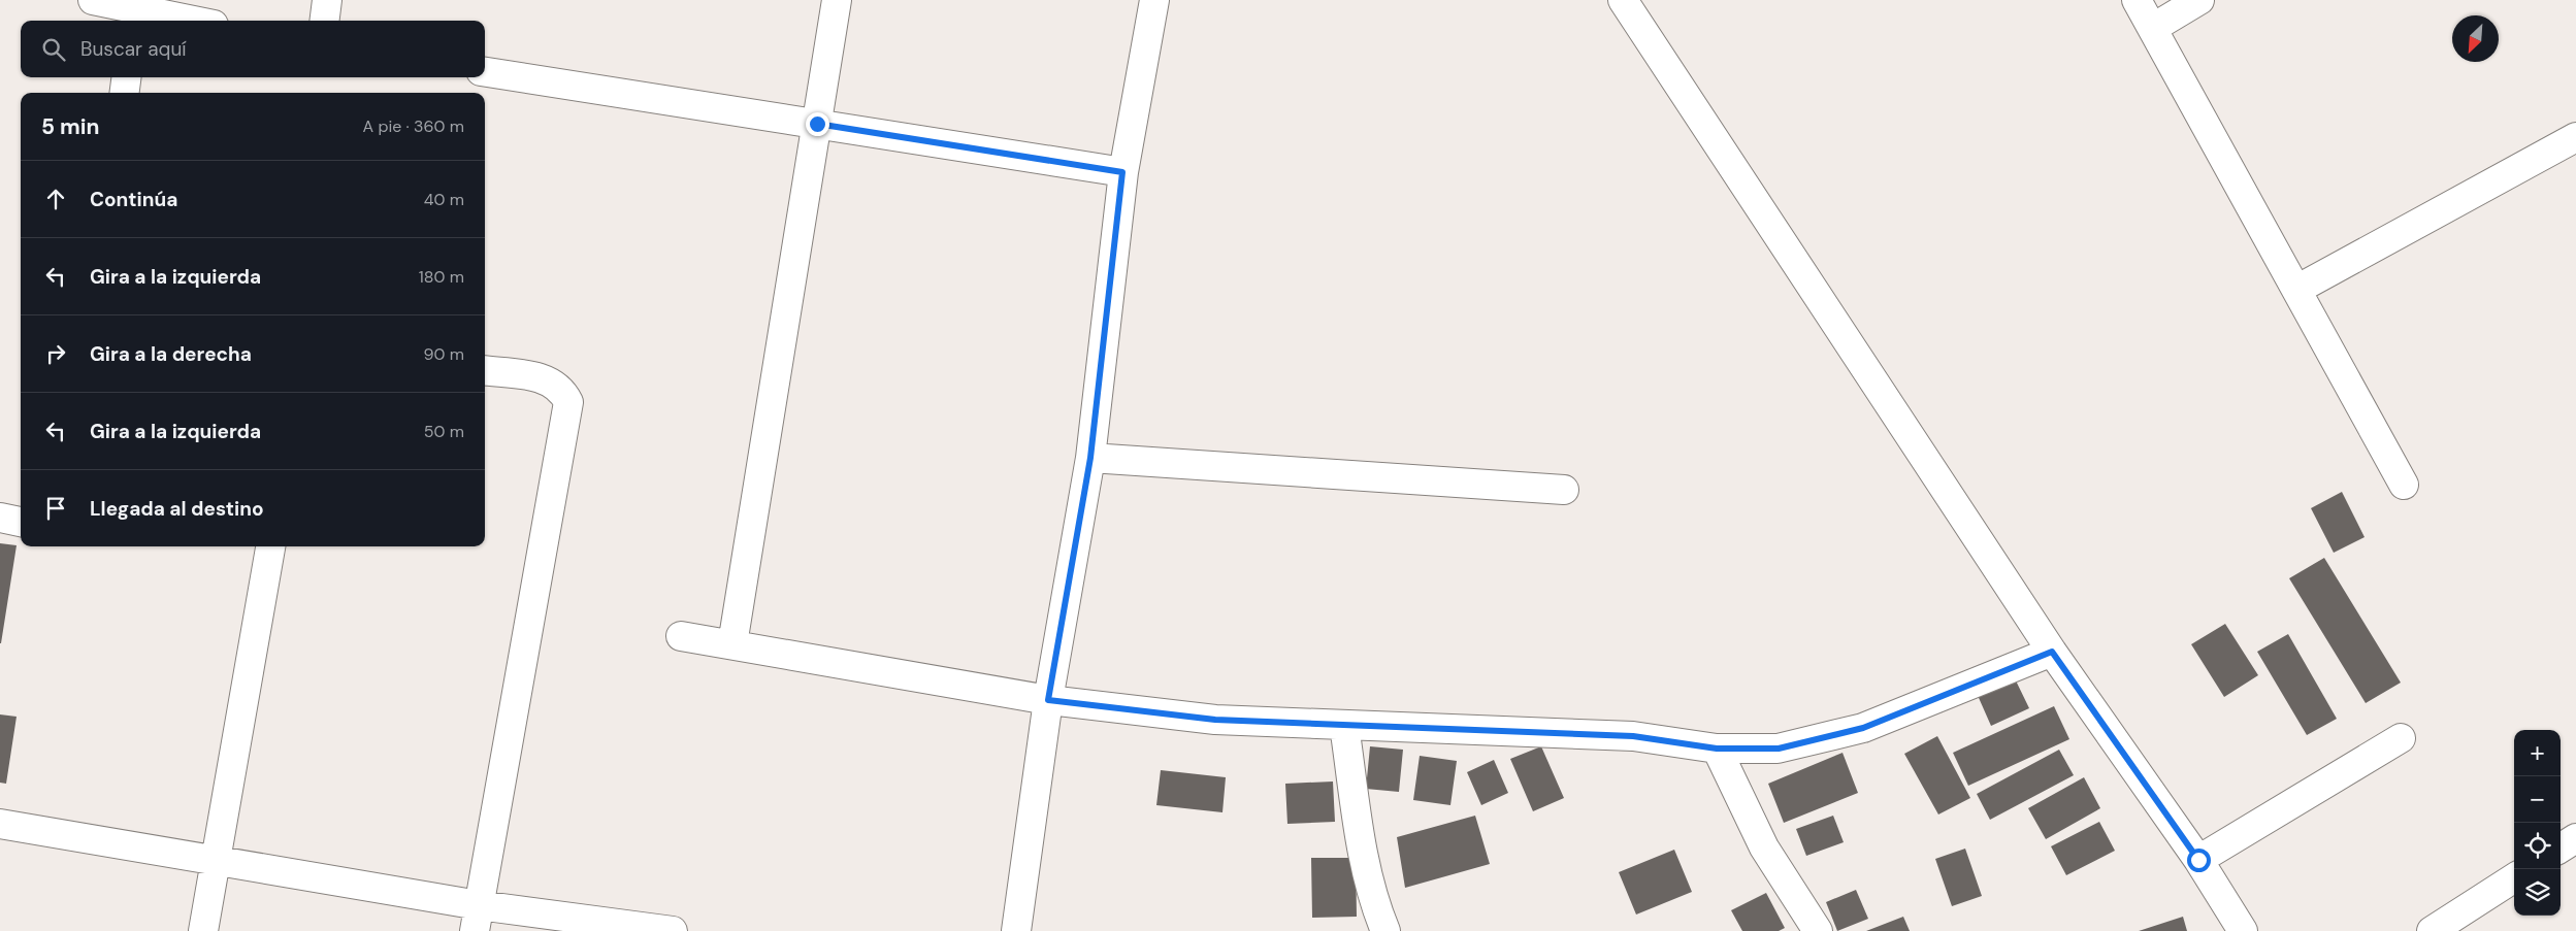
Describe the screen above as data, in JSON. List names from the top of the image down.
{
  "north": "bottom left",
  "page": {
    "search": "Buscar aquí",
    "heading": ["5 min", "A pie · 360 m"],
    "list": [
      ["Continúa", "40 m"],
      ["Gira a la izquierda", "180 m"],
      ["Gira a la derecha", "90 m"],
      ["Gira a la izquierda", "50 m"],
      "Llegada al destino"
    ],
    "map_buttons": ["+", "−"]
  }
}
